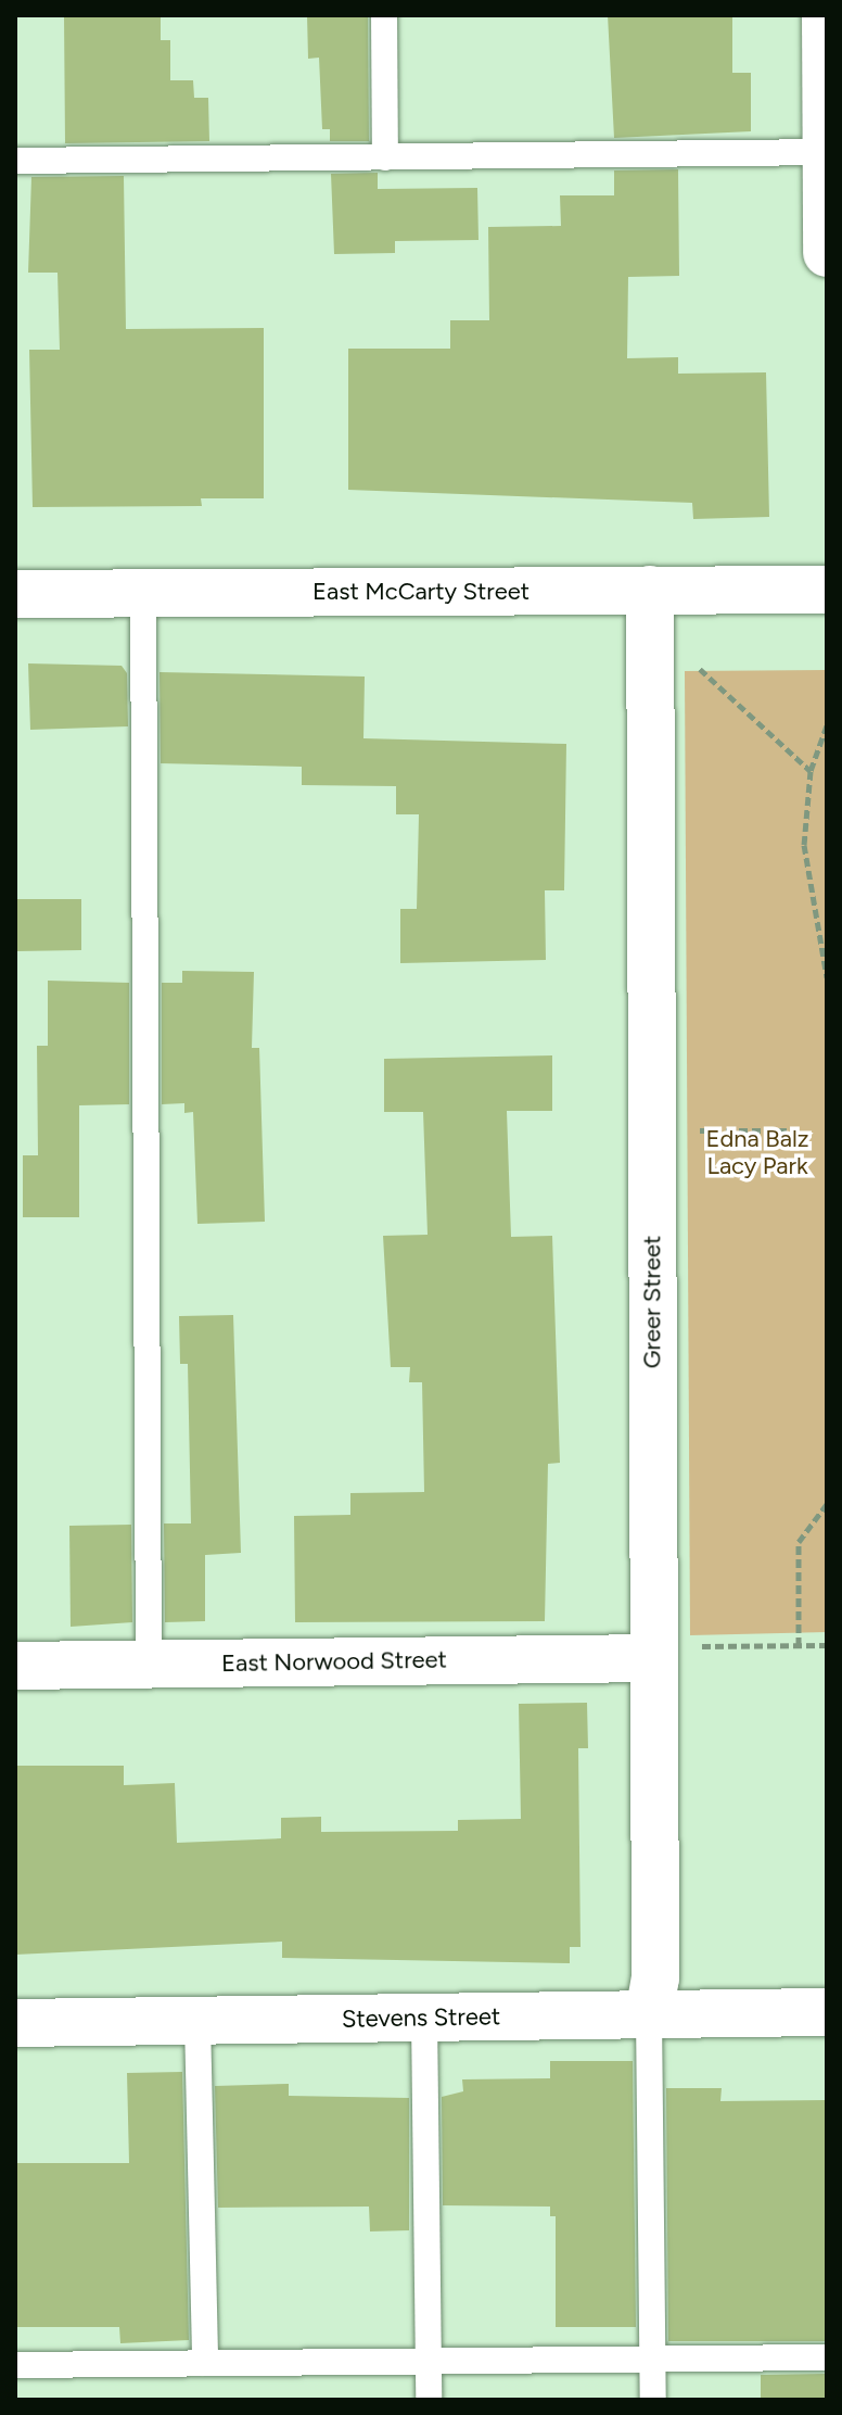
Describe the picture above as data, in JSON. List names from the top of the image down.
{
  "streets": {
    "street": [
      "East McCarty Street",
      "Greer Street",
      "East Norwood Street",
      "Stevens Street"
    ]
  },
  "crossings": [
    ["East McCarty Street", "Greer Street"],
    ["Greer Street", "East Norwood Street"],
    ["Greer Street", "Stevens Street"]
  ],
  "parks": ["Edna Balz Lacy Park"]
}
